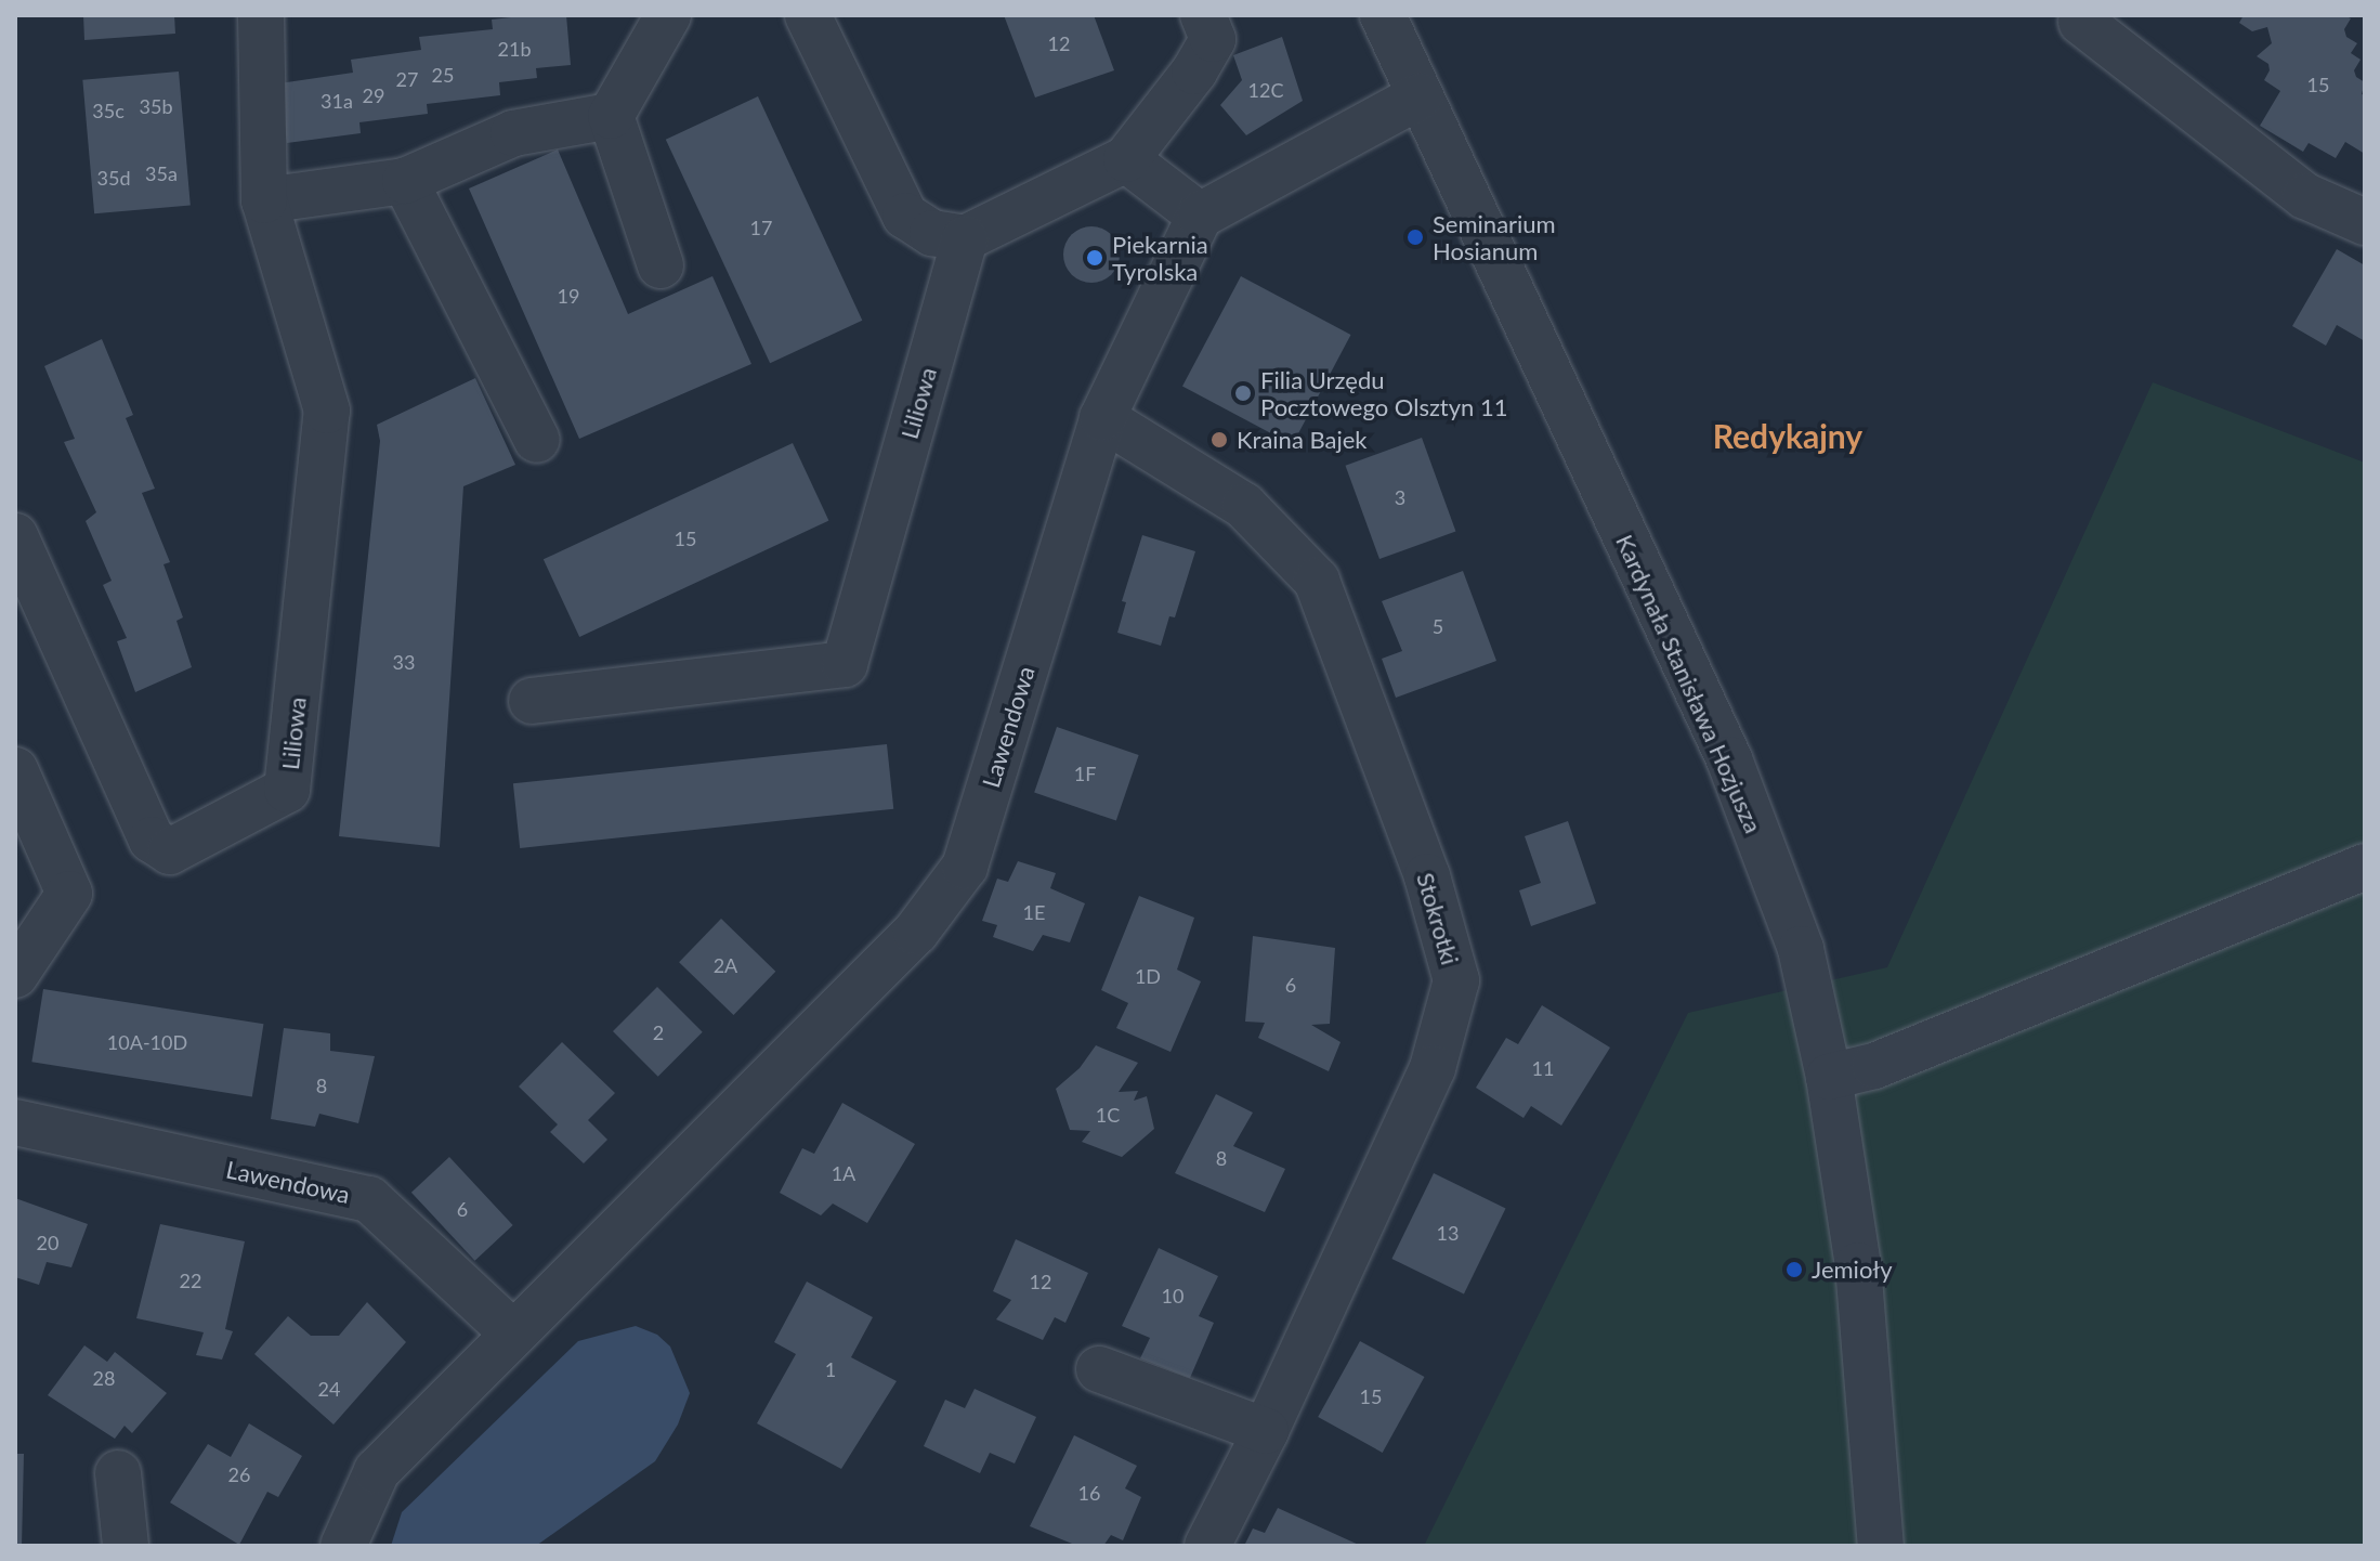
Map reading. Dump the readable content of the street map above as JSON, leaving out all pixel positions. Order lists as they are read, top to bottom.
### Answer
{
  "streets": {
    "street": [
      "Liliowa",
      "Kardynała Stanisława Hozjusza",
      "Lawendowa",
      "Stokrotki"
    ]
  },
  "crossings": [
    ["Lawendowa", "Stokrotki"]
  ],
  "districts": ["Redykajny"],
  "places": [
    "Seminarium Hosianum",
    "Piekarnia Tyrolska",
    "Filia Urzędu Pocztowego Olsztyn 11",
    "Kraina Bajek",
    "Jemioły"
  ],
  "house_numbers": [
    "12",
    "21b",
    "25",
    "27",
    "15",
    "12C",
    "29",
    "31a",
    "35b",
    "35c",
    "35a",
    "35d",
    "17",
    "19",
    "3",
    "15",
    "5",
    "33",
    "1F",
    "1E",
    "2A",
    "1D",
    "6",
    "2",
    "10A-10D",
    "11",
    "8",
    "1C",
    "8",
    "1A",
    "6",
    "13",
    "20",
    "22",
    "12",
    "10",
    "1",
    "28",
    "24",
    "15",
    "26",
    "16"
  ]
}
